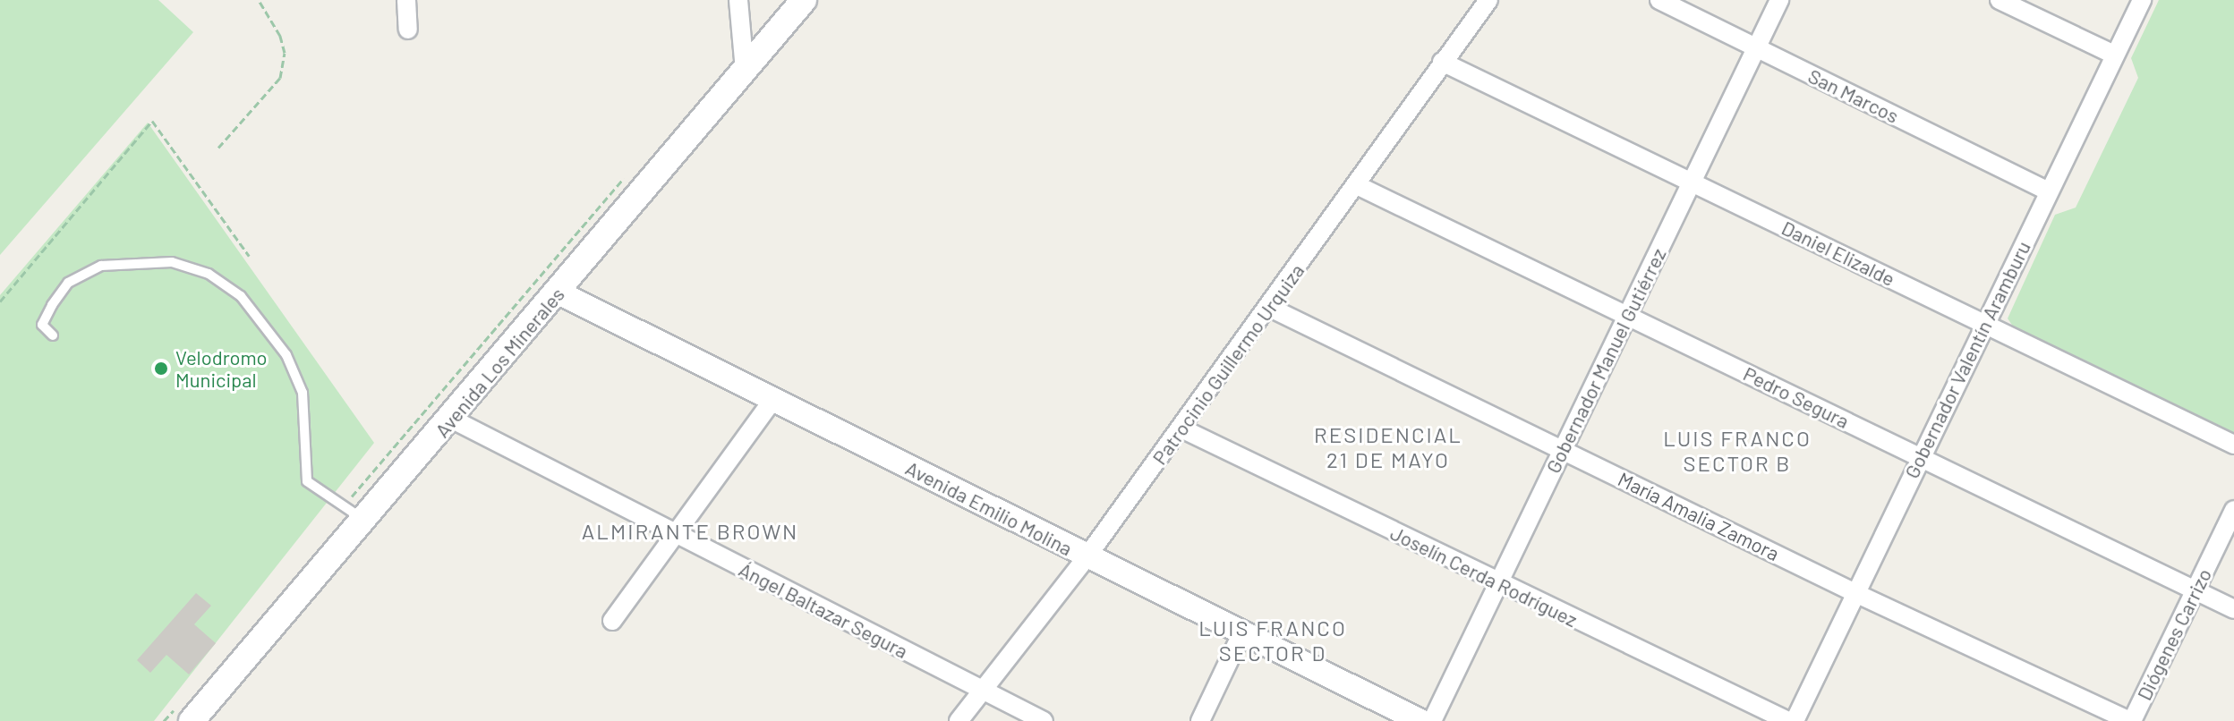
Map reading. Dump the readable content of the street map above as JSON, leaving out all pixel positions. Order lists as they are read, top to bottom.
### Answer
{
  "streets": {
    "main road": ["Avenida Los Minerales"],
    "street": [
      "San Marcos",
      "Daniel Elizalde",
      "Gobernador Valentín Aramburu",
      "Gobernador Manuel Gutiérrez",
      "Patrocinio Guillermo Urquiza",
      "Pedro Segura",
      "Avenida Emilio Molina",
      "María Amalia Zamora",
      "Joselín Cerda Rodríguez",
      "Ángel Baltazar Segura",
      "Diógenes Carrizo"
    ]
  },
  "crossings": [
    ["San Marcos", "Gobernador Valentín Aramburu"],
    ["San Marcos", "Gobernador Manuel Gutiérrez"],
    ["Daniel Elizalde", "Gobernador Valentín Aramburu"],
    ["Daniel Elizalde", "Gobernador Manuel Gutiérrez"],
    ["Daniel Elizalde", "Patrocinio Guillermo Urquiza"],
    ["Gobernador Valentín Aramburu", "Pedro Segura"],
    ["Gobernador Valentín Aramburu", "María Amalia Zamora"],
    ["Gobernador Manuel Gutiérrez", "Pedro Segura"],
    ["Gobernador Manuel Gutiérrez", "María Amalia Zamora"],
    ["Gobernador Manuel Gutiérrez", "Joselín Cerda Rodríguez"],
    ["Avenida Los Minerales", "Avenida Emilio Molina"],
    ["Avenida Los Minerales", "Ángel Baltazar Segura"],
    ["Patrocinio Guillermo Urquiza", "Pedro Segura"],
    ["Patrocinio Guillermo Urquiza", "Avenida Emilio Molina"],
    ["Patrocinio Guillermo Urquiza", "María Amalia Zamora"],
    ["Patrocinio Guillermo Urquiza", "Joselín Cerda Rodríguez"],
    ["Patrocinio Guillermo Urquiza", "Ángel Baltazar Segura"],
    ["Pedro Segura", "Diógenes Carrizo"],
    ["María Amalia Zamora", "Diógenes Carrizo"]
  ],
  "districts": [
    "RESIDENCIAL 21 DE MAYO",
    "LUIS FRANCO SECTOR B",
    "ALMIRANTE BROWN",
    "LUIS FRANCO SECTOR D"
  ],
  "places": ["Velodromo Municipal"]
}
